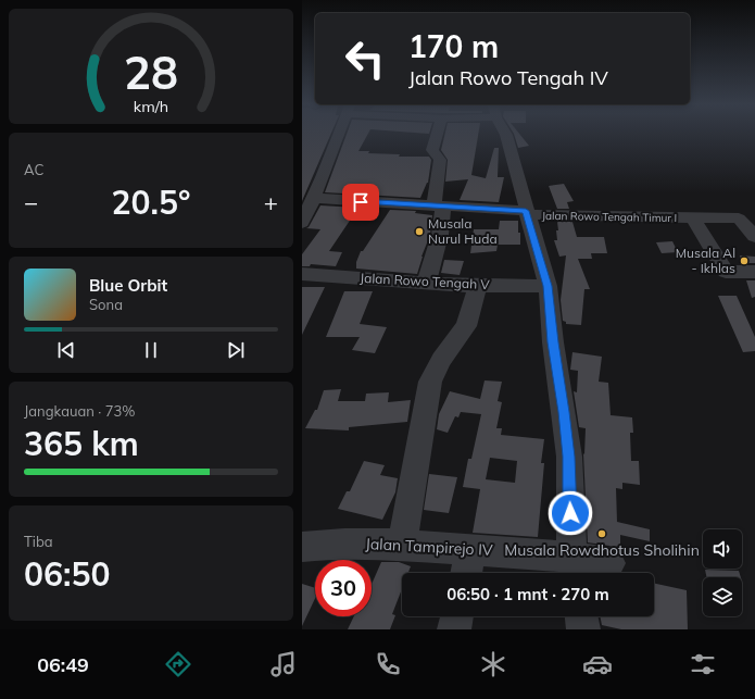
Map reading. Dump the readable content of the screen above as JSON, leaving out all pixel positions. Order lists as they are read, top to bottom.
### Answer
{
  "streets": {
    "street": ["Jalan Rowo Tengah Timur I", "Jalan Rowo Tengah V", "Jalan Tampirejo IV"]
  },
  "places": ["Musala Nurul Huda", "Musala Al - Ikhlas", "Musala Rowdhotus Sholihin"],
  "page": {
    "turn": ["170 m", "Jalan Rowo Tengah IV"],
    "tile": [
      "AC",
      ["Jangkauan · 73%", "365 km"],
      ["Tiba", "06:50"]
    ],
    "heat": ["−", "20.5°", "+"],
    "song": ["Blue Orbit", "Sona"],
    "limit": "30",
    "trip": "06:50 · 1 mnt · 270 m",
    "tabs": "06:49",
    "gauge": ["28", "km/h"]
  }
}
